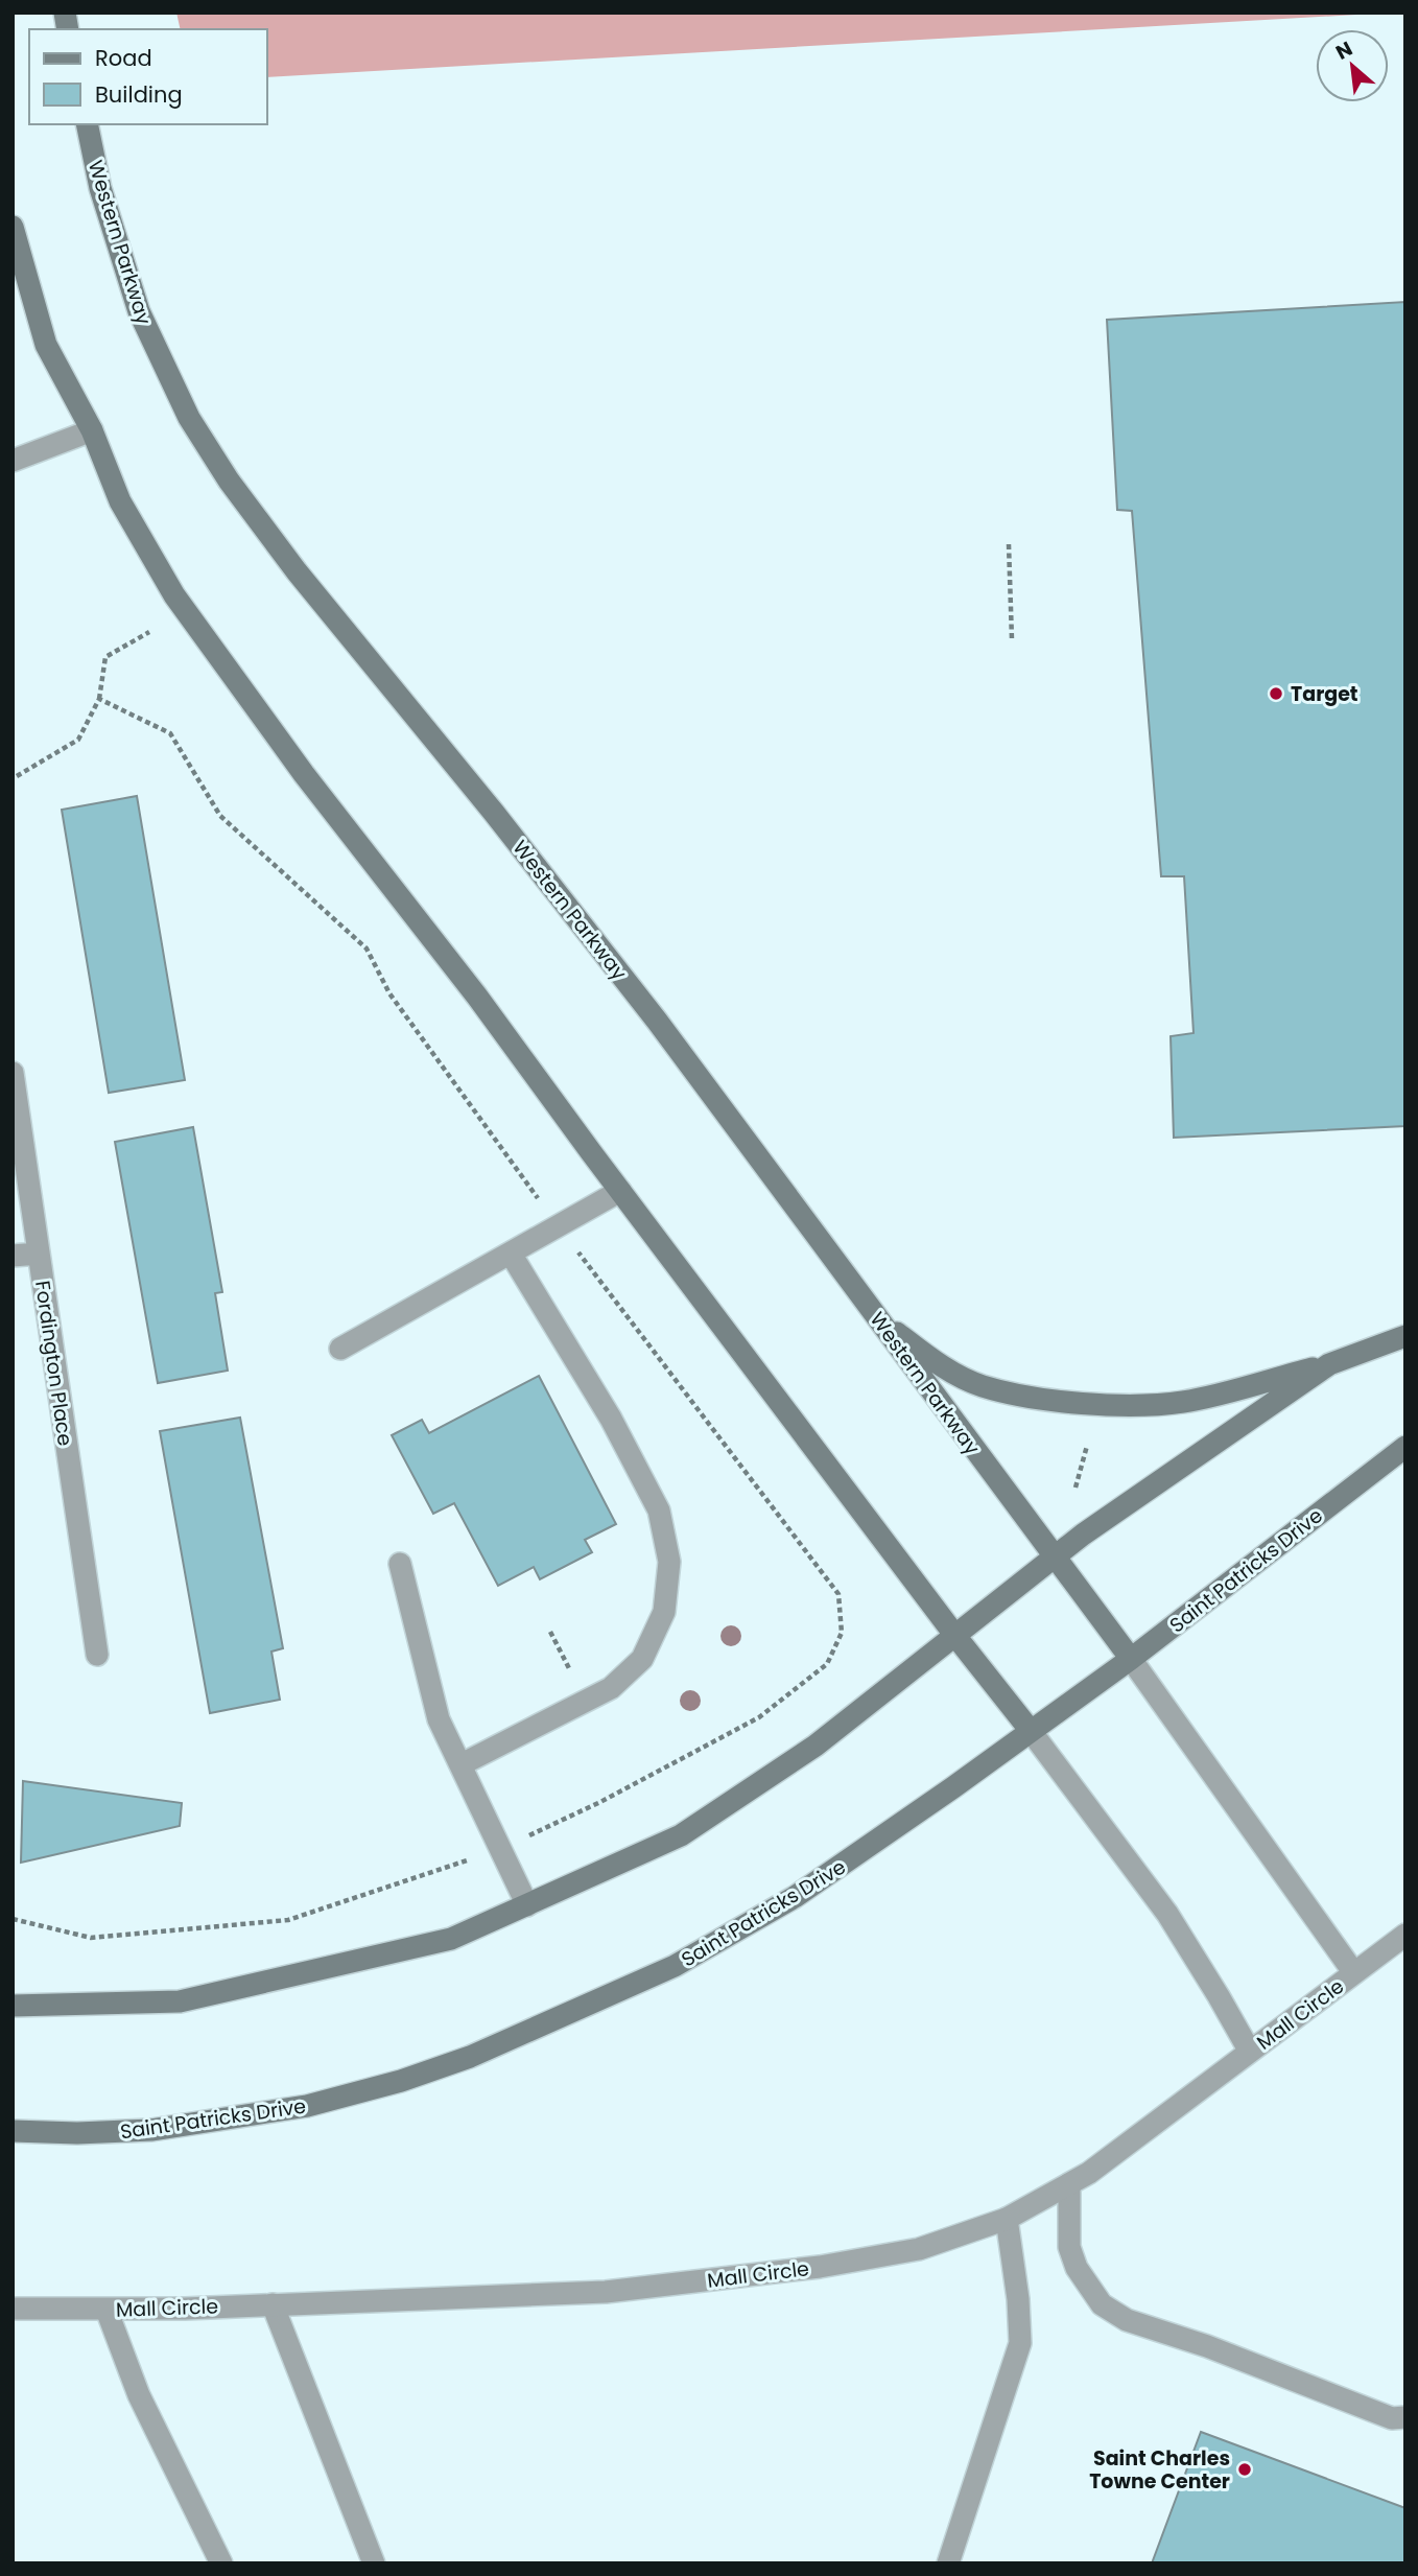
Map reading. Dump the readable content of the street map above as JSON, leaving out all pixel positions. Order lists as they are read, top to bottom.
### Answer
{
  "streets": {
    "main road": ["Western Parkway", "Saint Patricks Drive"],
    "street": ["Fordington Place", "Mall Circle"]
  },
  "crossings": [
    ["Western Parkway", "Saint Patricks Drive"]
  ],
  "places": ["Target", "Saint Charles Towne Center"],
  "legend": ["Road", "Building"],
  "north": "top left"
}
